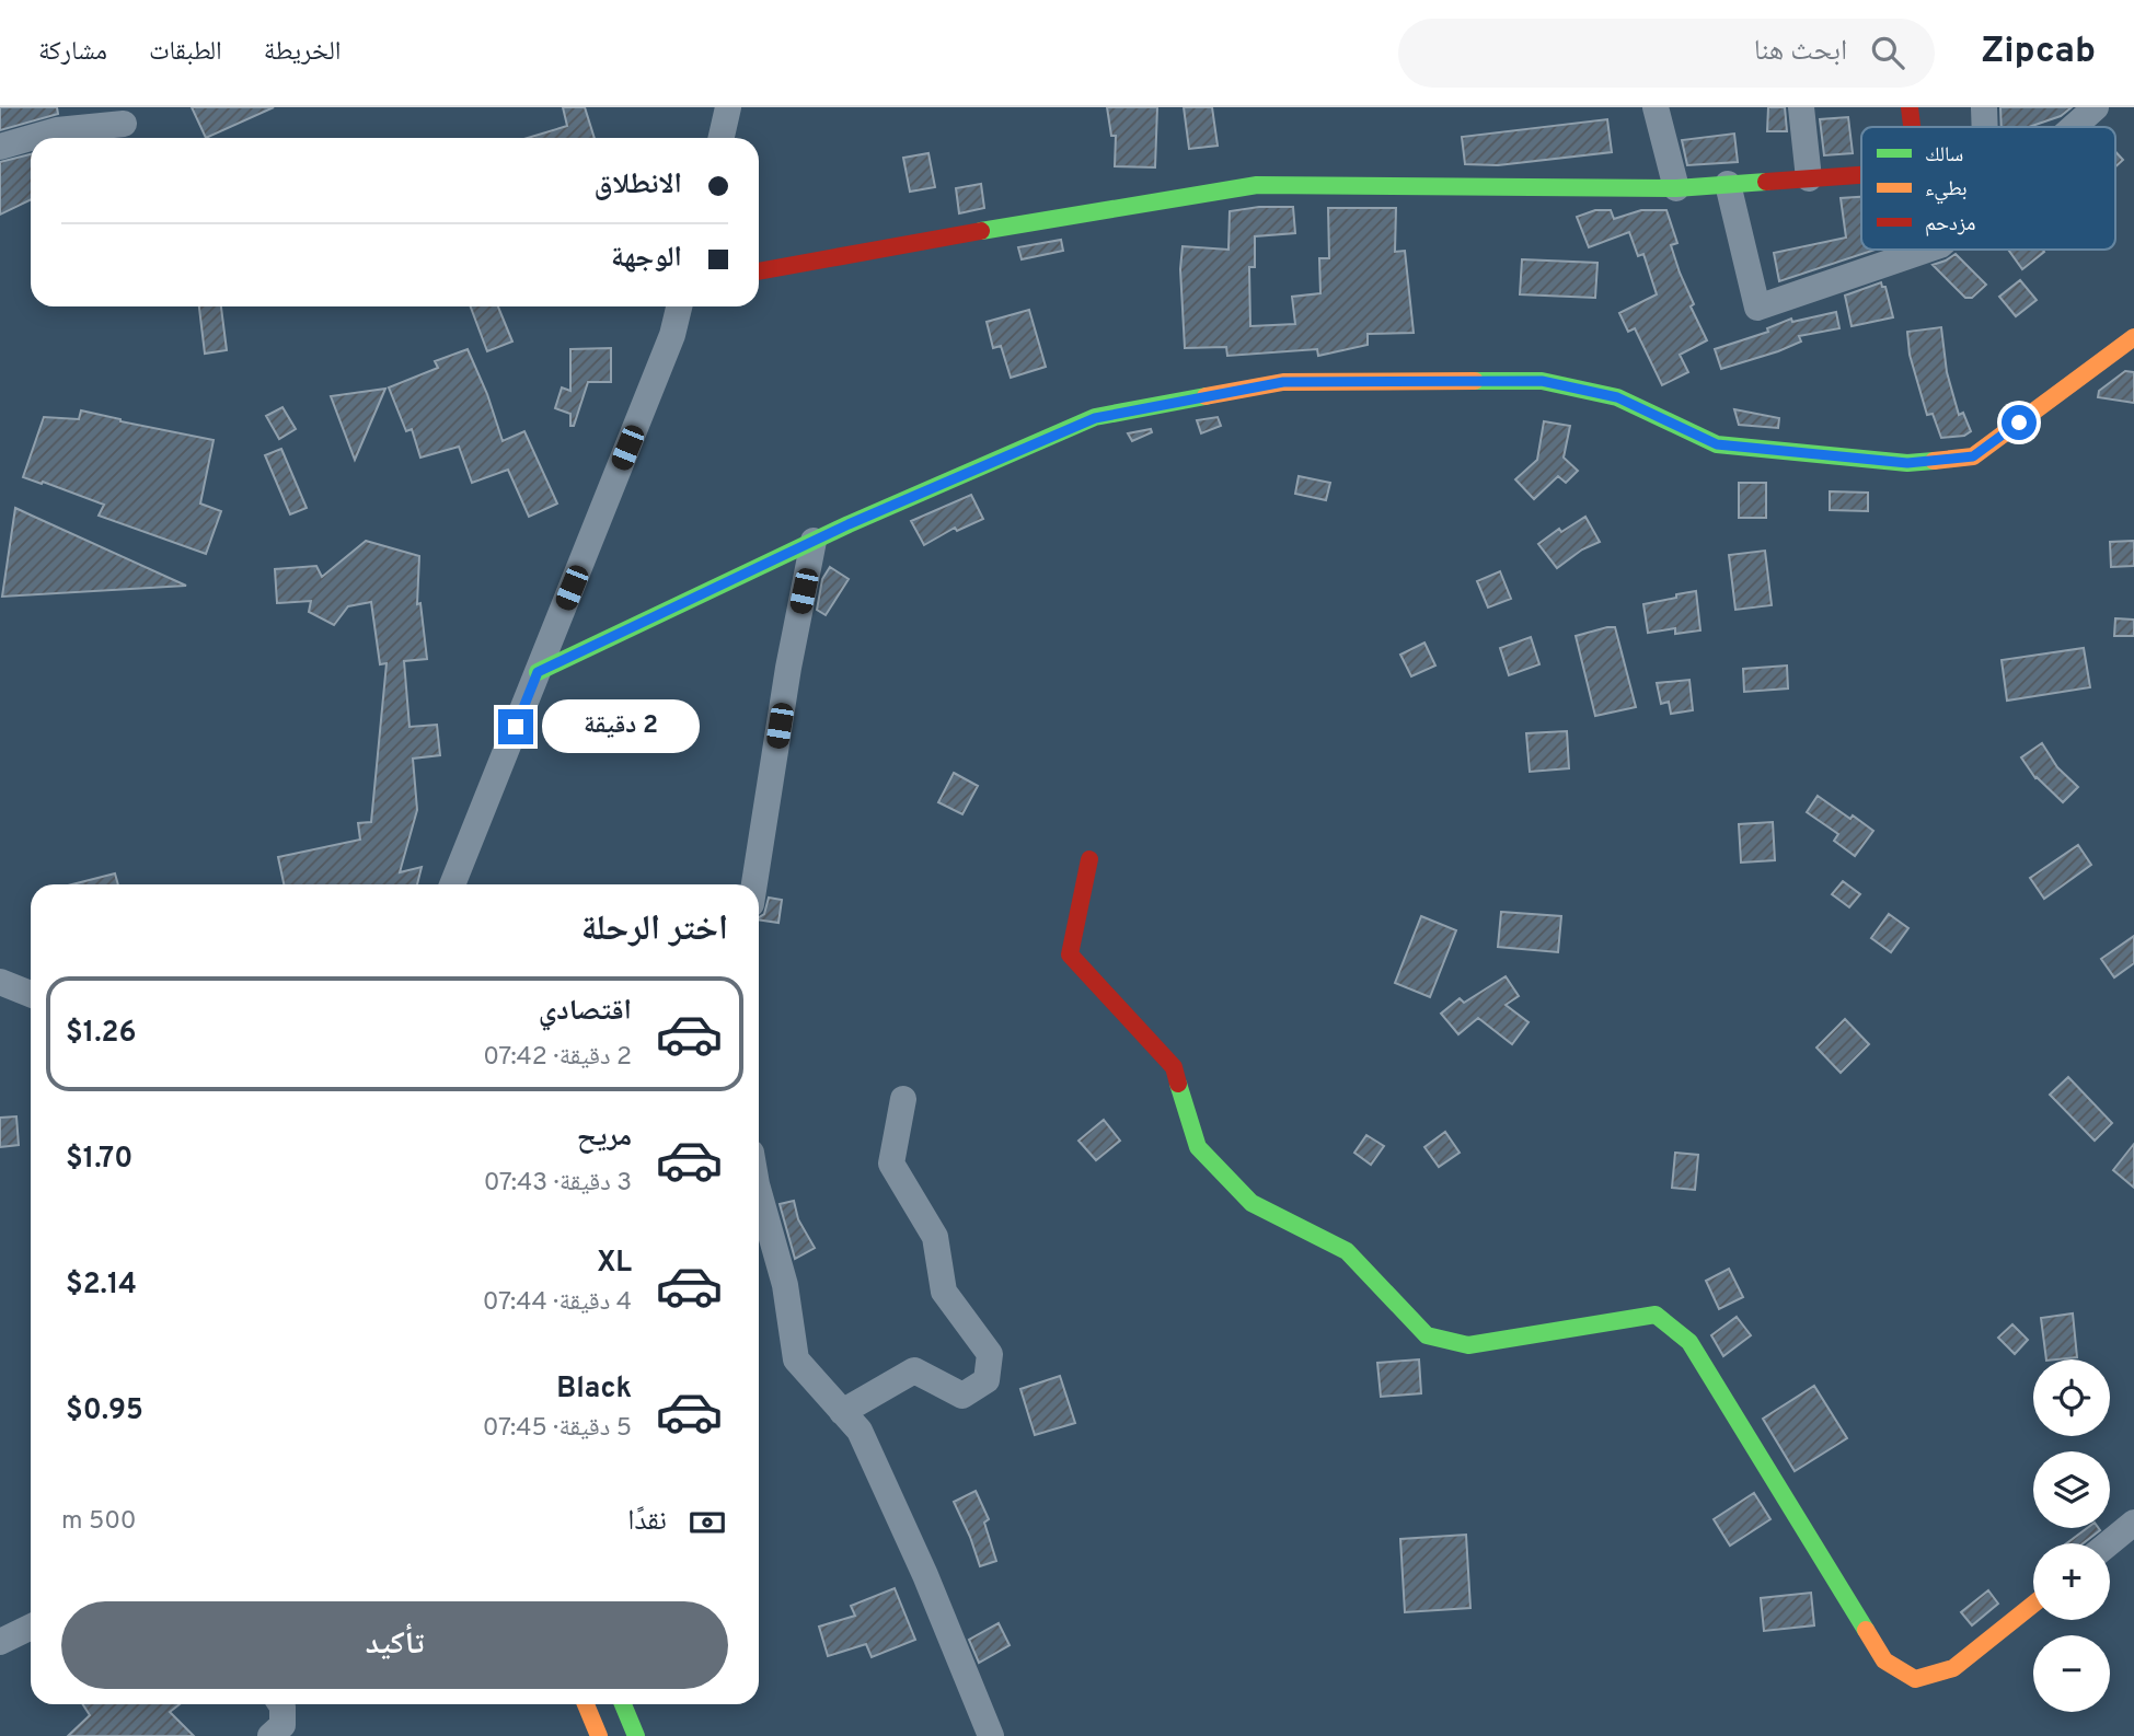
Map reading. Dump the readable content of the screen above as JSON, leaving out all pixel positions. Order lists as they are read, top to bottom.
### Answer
{
  "legend": ["سالك", "بطيء", "مزدحم"],
  "page": {
    "header": "Zipcab",
    "search": "ابحث هنا",
    "nav": ["الخريطة", "الطبقات", "مشاركة"],
    "banner": ["الانطلاق", "الوجهة"],
    "bubble": "2 دقيقة",
    "heading": "اختر الرحلة",
    "list": [
      {
        "name": "اقتصادي",
        "note": "2 دقيقة · 07:42",
        "value": "$1.26"
      },
      {
        "name": "مريح",
        "note": "3 دقيقة · 07:43",
        "value": "$1.70"
      },
      {
        "name": "XL",
        "note": "4 دقيقة · 07:44",
        "value": "$2.14"
      },
      {
        "name": "Black",
        "note": "5 دقيقة · 07:45",
        "value": "$0.95"
      }
    ],
    "map_buttons": ["+", "−"],
    "pay": ["نقدًا", "500 m"],
    "buttons": "تأكيد"
  }
}
